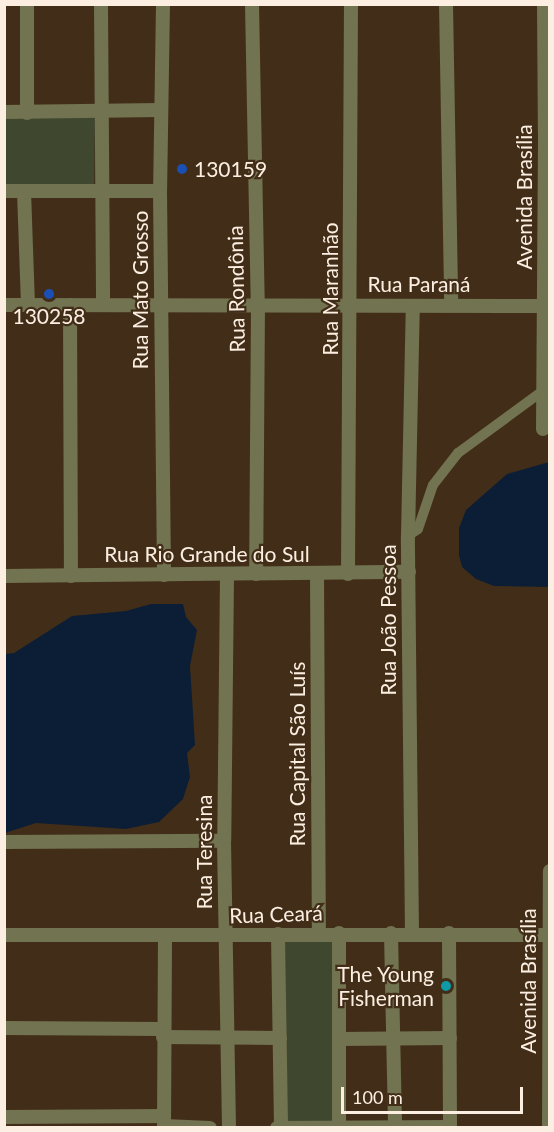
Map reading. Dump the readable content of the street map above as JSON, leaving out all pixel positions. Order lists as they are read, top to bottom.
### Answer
{
  "streets": {
    "street": [
      "Avenida Brasília",
      "Rua Paraná",
      "Rua Rondônia",
      "Rua Maranhão",
      "Rua Mato Grosso",
      "Rua Rio Grande do Sul",
      "Rua João Pessoa",
      "Rua Capital São Luís",
      "Rua Teresina",
      "Rua Ceará"
    ]
  },
  "crossings": [
    ["Avenida Brasília", "Rua Paraná"],
    ["Avenida Brasília", "Rua Ceará"],
    ["Rua Paraná", "Rua Rondônia"],
    ["Rua Paraná", "Rua Maranhão"],
    ["Rua Paraná", "Rua Mato Grosso"],
    ["Rua Paraná", "Rua João Pessoa"],
    ["Rua Rondônia", "Rua Rio Grande do Sul"],
    ["Rua Maranhão", "Rua Rio Grande do Sul"],
    ["Rua Mato Grosso", "Rua Rio Grande do Sul"],
    ["Rua Rio Grande do Sul", "Rua João Pessoa"],
    ["Rua Rio Grande do Sul", "Rua Capital São Luís"],
    ["Rua Rio Grande do Sul", "Rua Teresina"],
    ["Rua João Pessoa", "Rua Ceará"],
    ["Rua Capital São Luís", "Rua Ceará"],
    ["Rua Teresina", "Rua Ceará"]
  ],
  "places": ["130159", "130258", "The Young Fisherman"],
  "scale_bar": "100 m"
}
